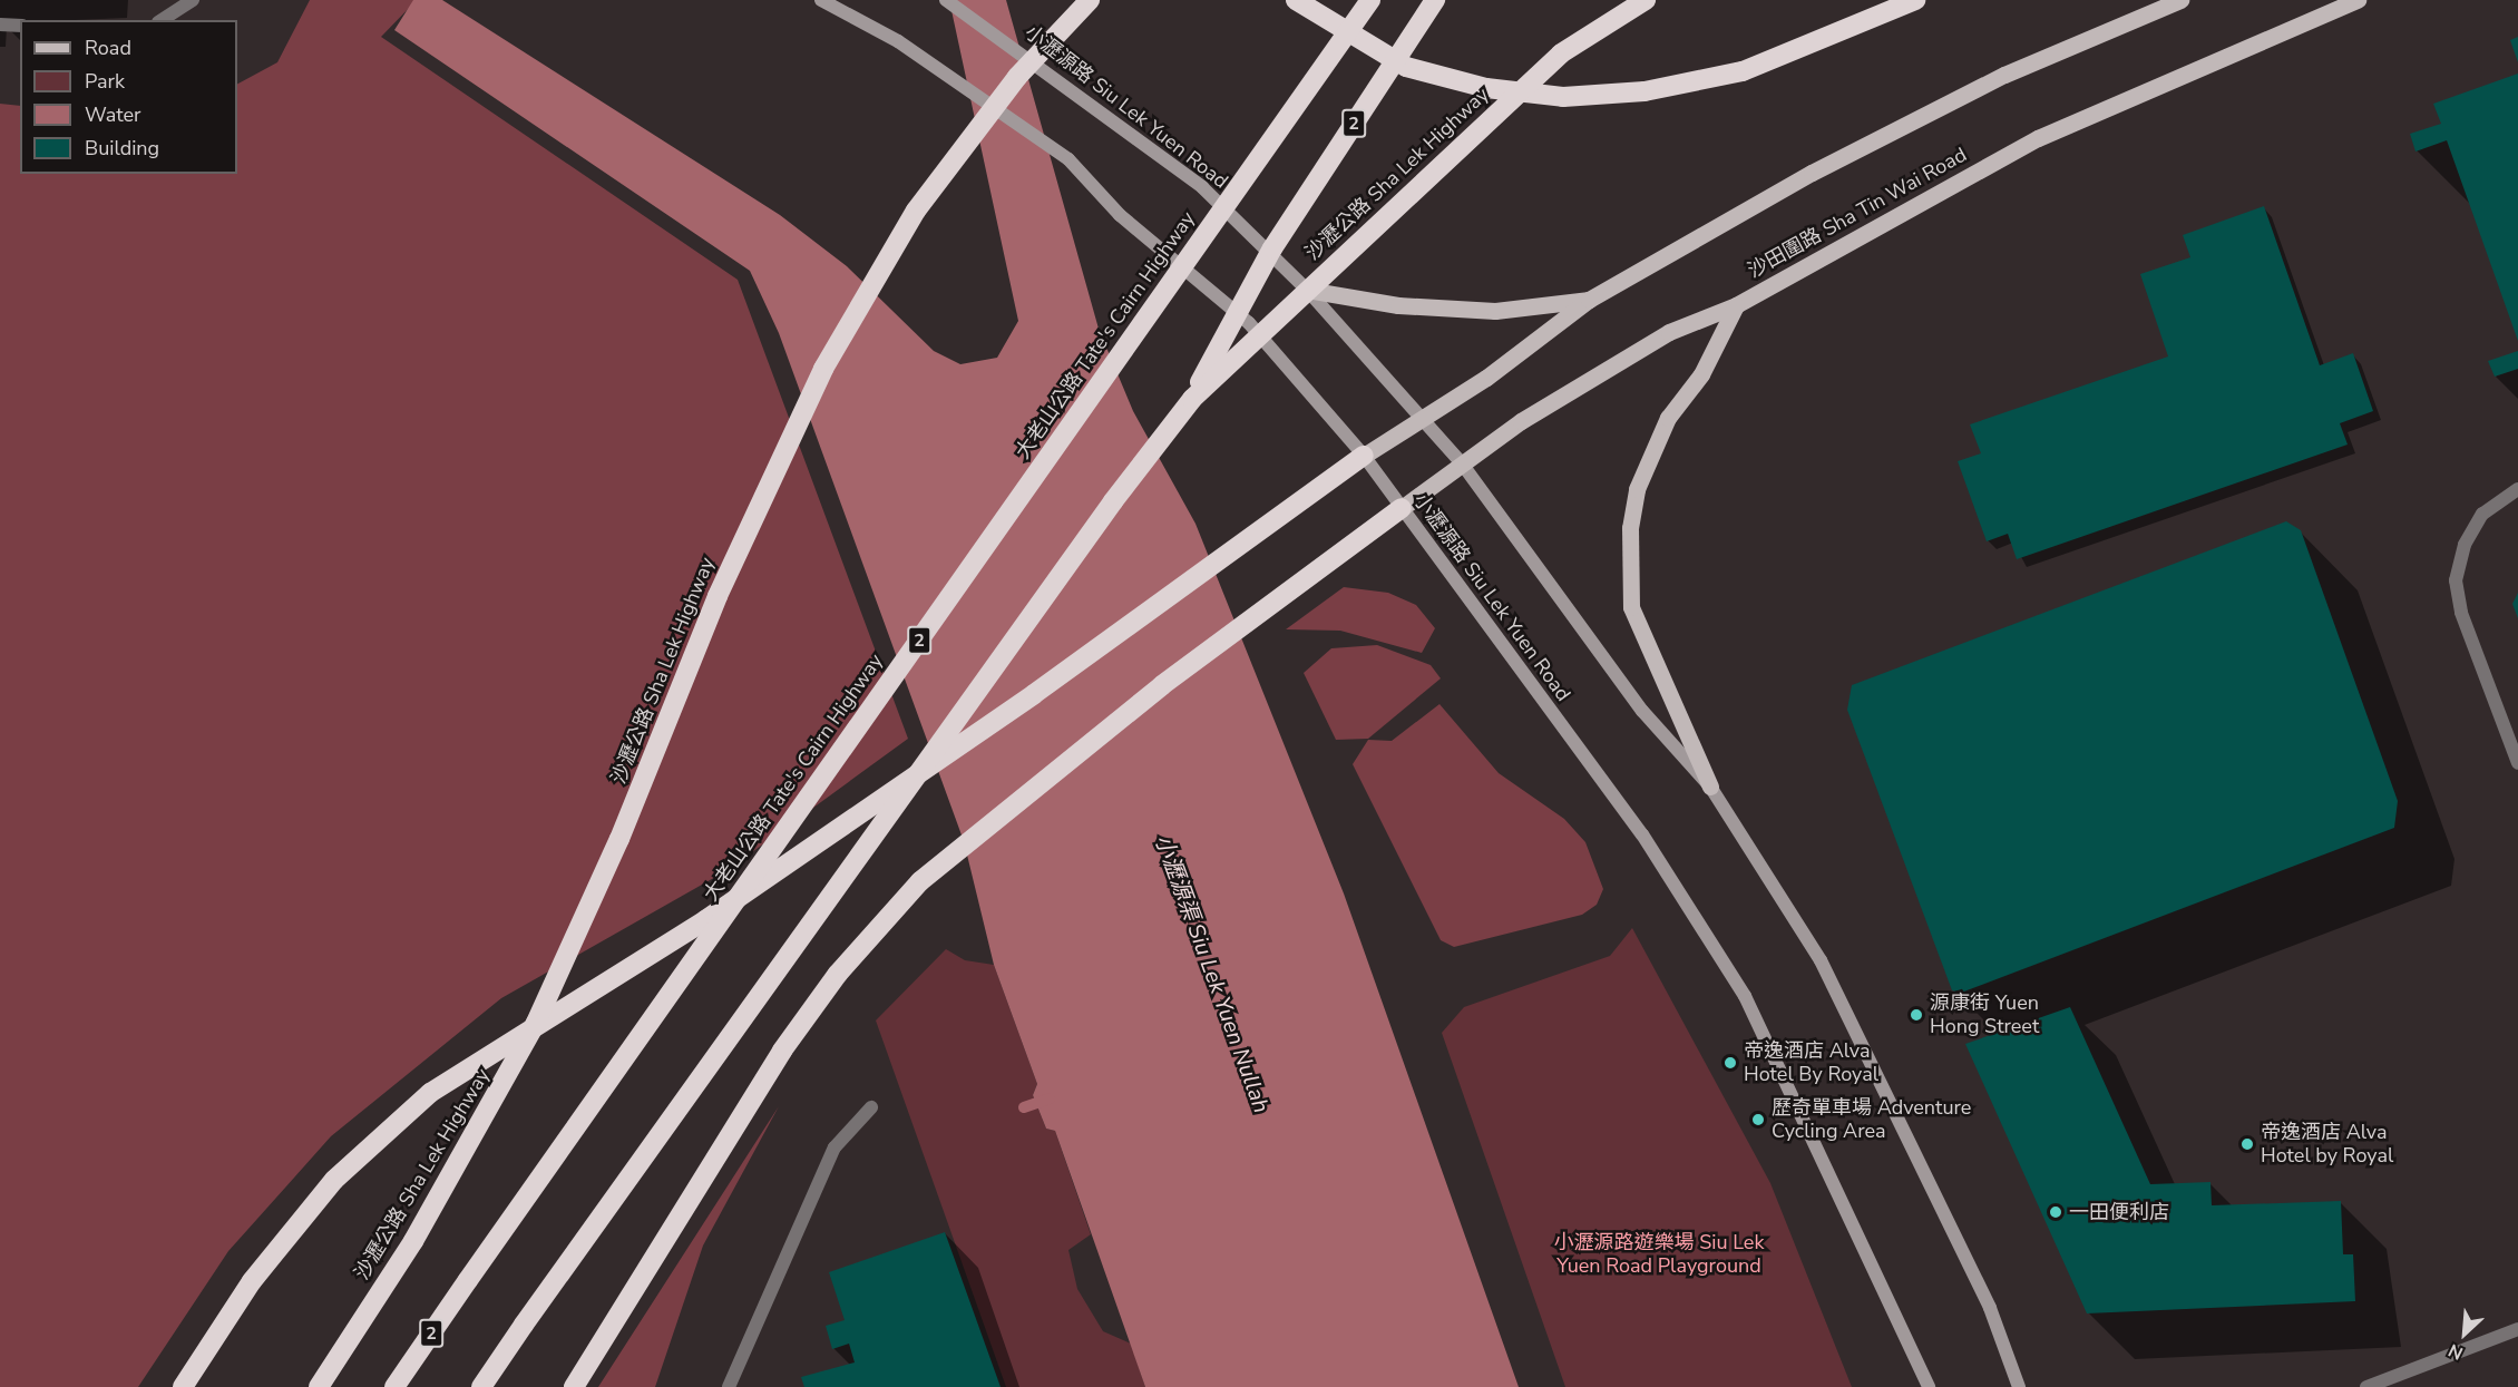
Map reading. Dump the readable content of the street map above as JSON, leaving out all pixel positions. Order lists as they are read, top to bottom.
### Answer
{
  "streets": {
    "highway": ["2", "沙瀝公路 Sha Lek Highway", "大老山公路 Tate's Cairn Highway"],
    "main road": ["小瀝源路 Siu Lek Yuen Road", "沙田圍路 Sha Tin Wai Road"]
  },
  "crossings": [
    ["小瀝源路 Siu Lek Yuen Road", "沙田圍路 Sha Tin Wai Road"],
    ["2", "沙瀝公路 Sha Lek Highway"]
  ],
  "water": ["小瀝源渠 Siu Lek Yuen Nullah"],
  "parks": ["小瀝源路遊樂場 Siu Lek Yuen Road Playground"],
  "places": [
    "源康街 Yuen Hong Street",
    "帝逸酒店 Alva Hotel By Royal",
    "歷奇單車場 Adventure Cycling Area",
    "帝逸酒店 Alva Hotel by Royal",
    "一田便利店"
  ],
  "legend": [
    "Road",
    "Park",
    "Water",
    "Building"
  ],
  "north": "bottom left"
}
